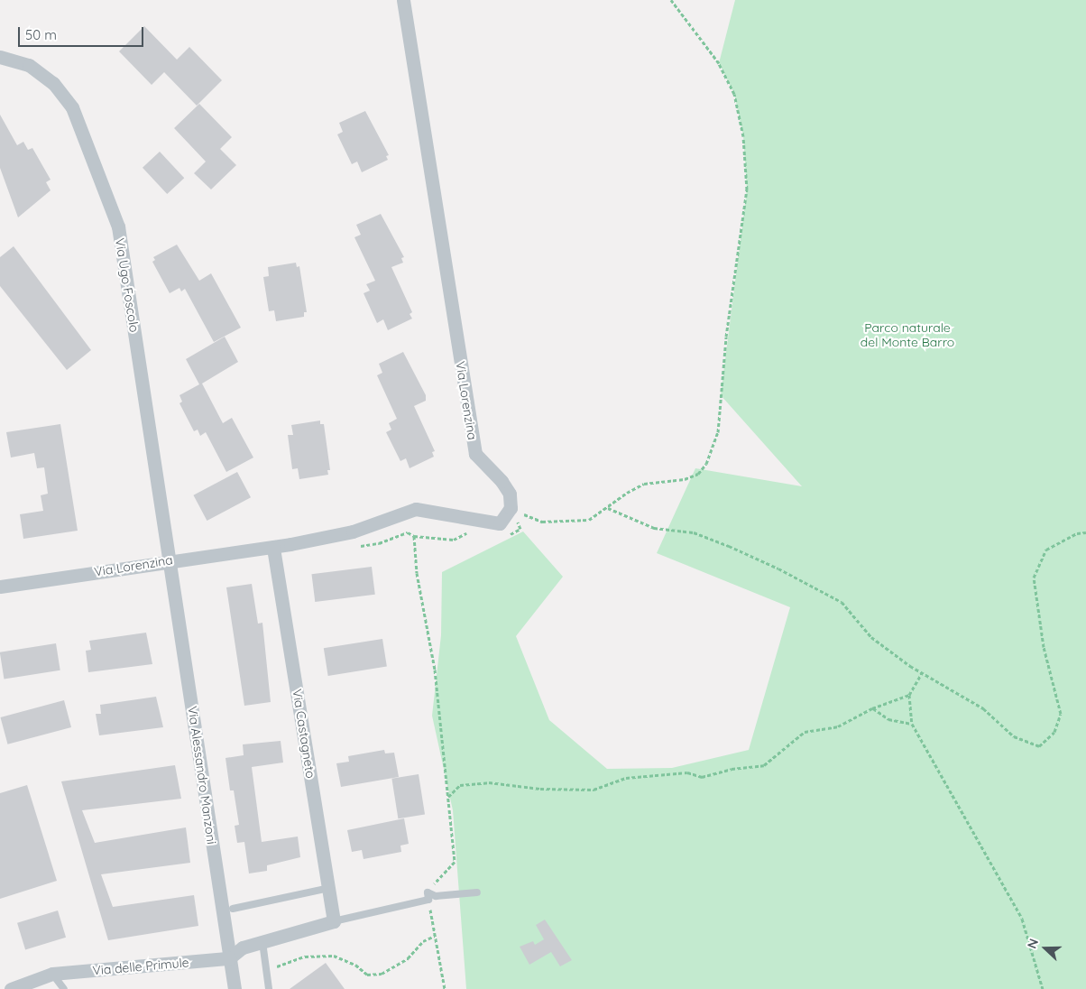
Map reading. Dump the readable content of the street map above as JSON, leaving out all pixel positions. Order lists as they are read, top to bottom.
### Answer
{
  "streets": {
    "street": [
      "Via Ugo Foscolo",
      "Via Lorenzina",
      "Via Castagneto",
      "Via Alessandro Manzoni",
      "Via delle Primule"
    ]
  },
  "crossings": [
    ["Via Ugo Foscolo", "Via Lorenzina"],
    ["Via Ugo Foscolo", "Via Alessandro Manzoni"],
    ["Via Lorenzina", "Via Castagneto"],
    ["Via Lorenzina", "Via Alessandro Manzoni"],
    ["Via Alessandro Manzoni", "Via delle Primule"]
  ],
  "parks": ["Parco naturale del Monte Barro"],
  "scale_bar": "50 m",
  "north": "left"
}
